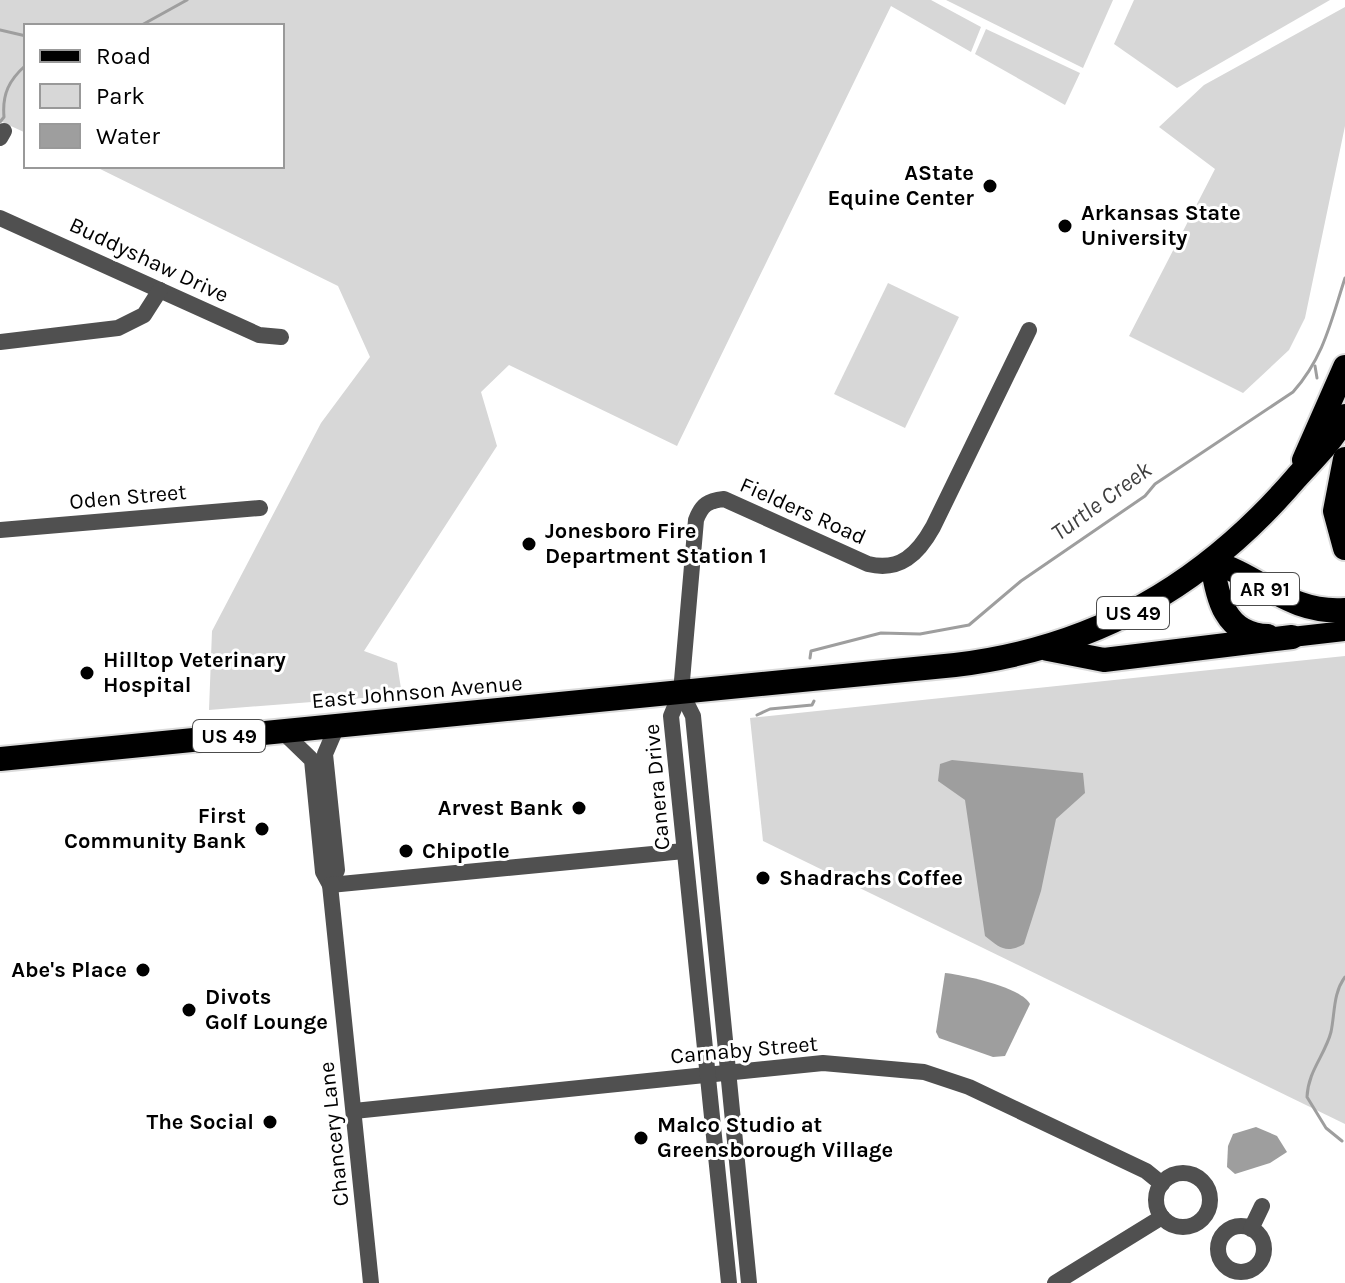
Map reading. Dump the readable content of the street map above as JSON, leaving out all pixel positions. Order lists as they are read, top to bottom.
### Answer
{
  "streets": {
    "highway": ["AR 91", "US 49", "East Johnson Avenue"],
    "street": [
      "Buddyshaw Drive",
      "Oden Street",
      "Fielders Road",
      "Canera Drive",
      "Carnaby Street",
      "Chancery Lane"
    ]
  },
  "crossings": [
    ["Fielders Road", "East Johnson Avenue"],
    ["Fielders Road", "Canera Drive"],
    ["AR 91", "US 49"],
    ["AR 91", "East Johnson Avenue"],
    ["US 49", "East Johnson Avenue"],
    ["East Johnson Avenue", "Canera Drive"],
    ["East Johnson Avenue", "Chancery Lane"],
    ["Canera Drive", "Carnaby Street"],
    ["Carnaby Street", "Chancery Lane"]
  ],
  "water": ["Turtle Creek"],
  "places": [
    "AState Equine Center",
    "Arkansas State University",
    "Jonesboro Fire Department Station 1",
    "Hilltop Veterinary Hospital",
    "Arvest Bank",
    "First Community Bank",
    "Chipotle",
    "Shadrachs Coffee",
    "Abe's Place",
    "Divots Golf Lounge",
    "The Social",
    "Malco Studio at Greensborough Village"
  ],
  "legend": ["Road", "Park", "Water"]
}
